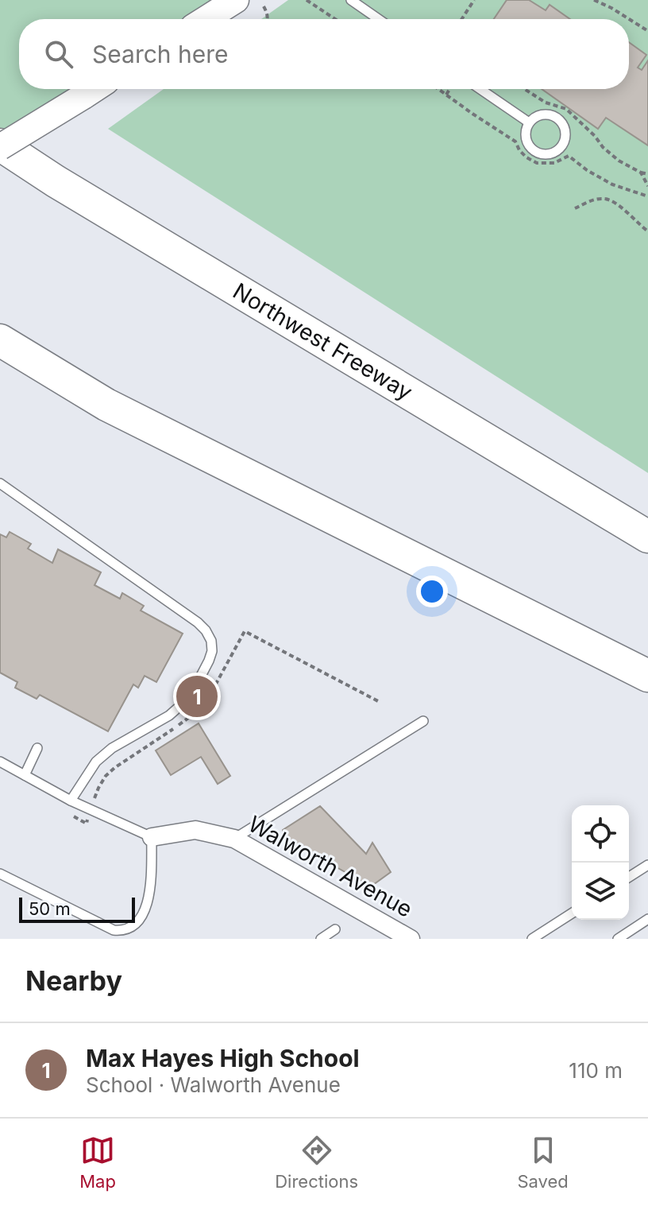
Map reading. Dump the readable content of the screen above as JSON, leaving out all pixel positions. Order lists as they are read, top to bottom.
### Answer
{
  "streets": {
    "highway": ["Northwest Freeway"],
    "street": ["Walworth Avenue"]
  },
  "scale_bar": "50 m",
  "page": {
    "search": "Search here",
    "pins": "1",
    "scale": "50 m",
    "heading": "Nearby",
    "list": [
      {
        "mark": "1",
        "name": "Max Hayes High School",
        "note": "School · Walworth Avenue",
        "value": "110 m"
      }
    ],
    "nav": ["Map", "Directions", "Saved"]
  }
}
